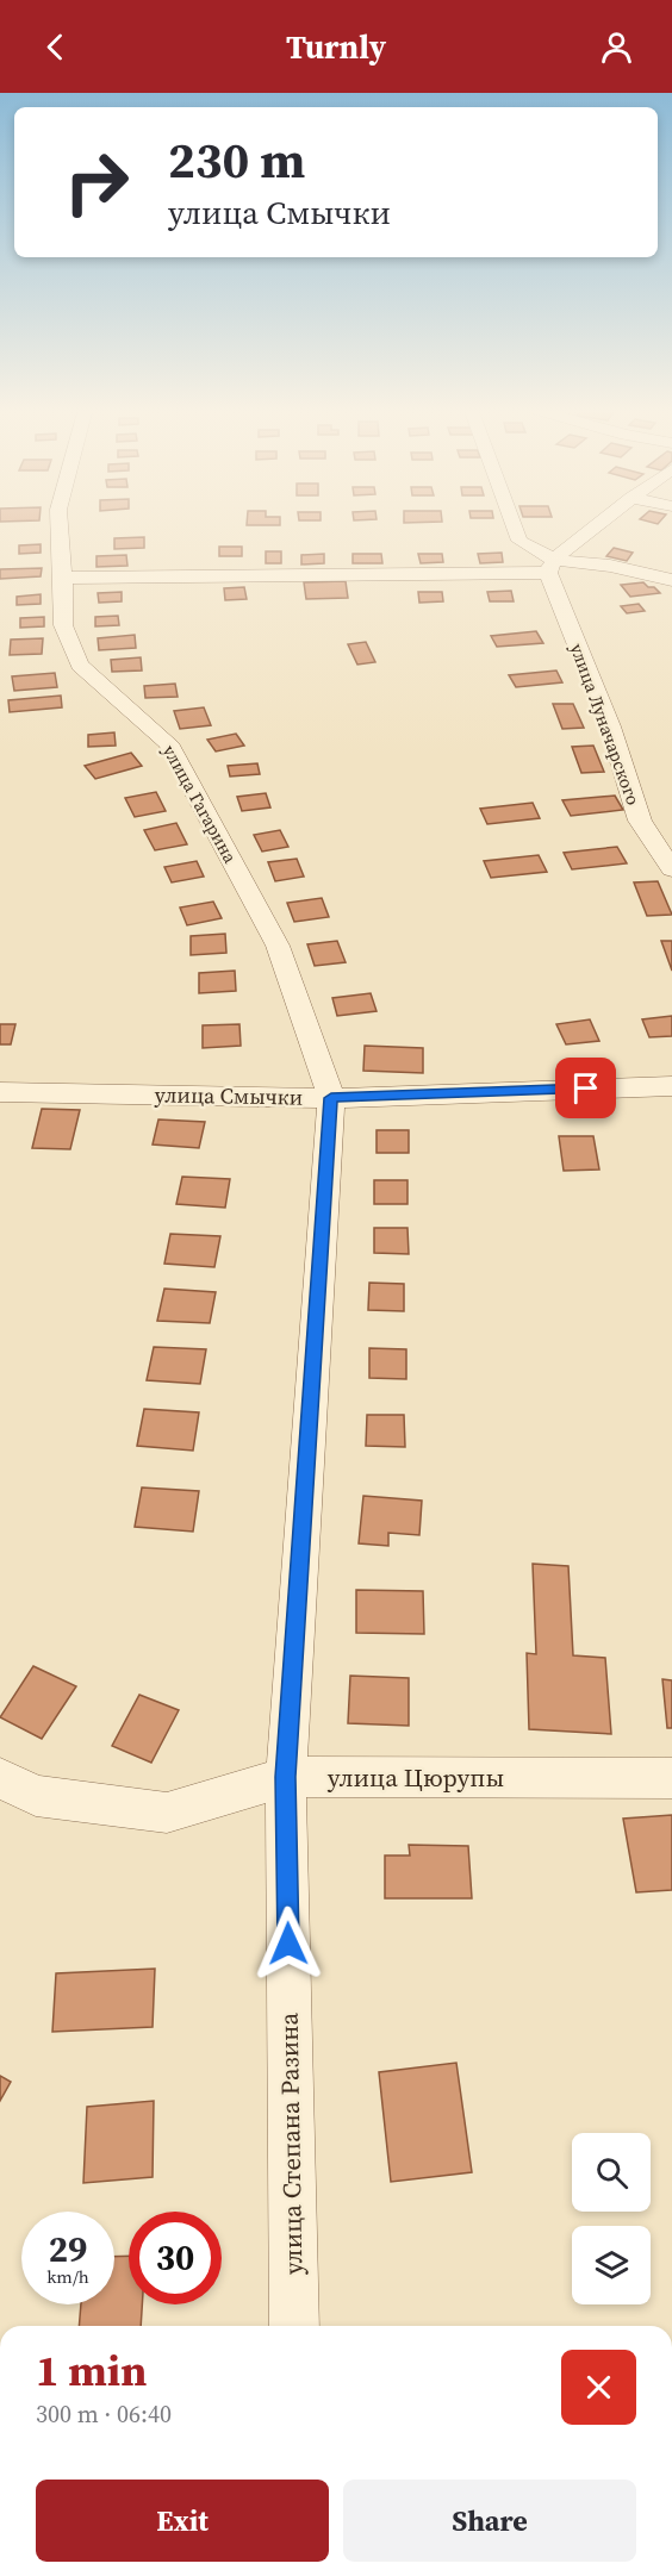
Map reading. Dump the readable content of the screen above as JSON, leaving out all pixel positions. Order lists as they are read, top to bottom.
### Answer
{
  "streets": {
    "street": [
      "улица Луначарского",
      "улица Гагарина",
      "улица Смычки",
      "улица Цюрупы",
      "улица Степана Разина"
    ]
  },
  "crossings": [
    ["улица Гагарина", "улица Смычки"],
    ["улица Гагарина", "улица Степана Разина"],
    ["улица Смычки", "улица Степана Разина"],
    ["улица Цюрупы", "улица Степана Разина"]
  ],
  "page": {
    "header": "Turnly",
    "turn": ["230 m", "улица Смычки"],
    "speed": "29 km/h",
    "limit": "30",
    "heading": ["1 min", "300 m · 06:40"],
    "buttons": ["Exit", "Share"]
  }
}
